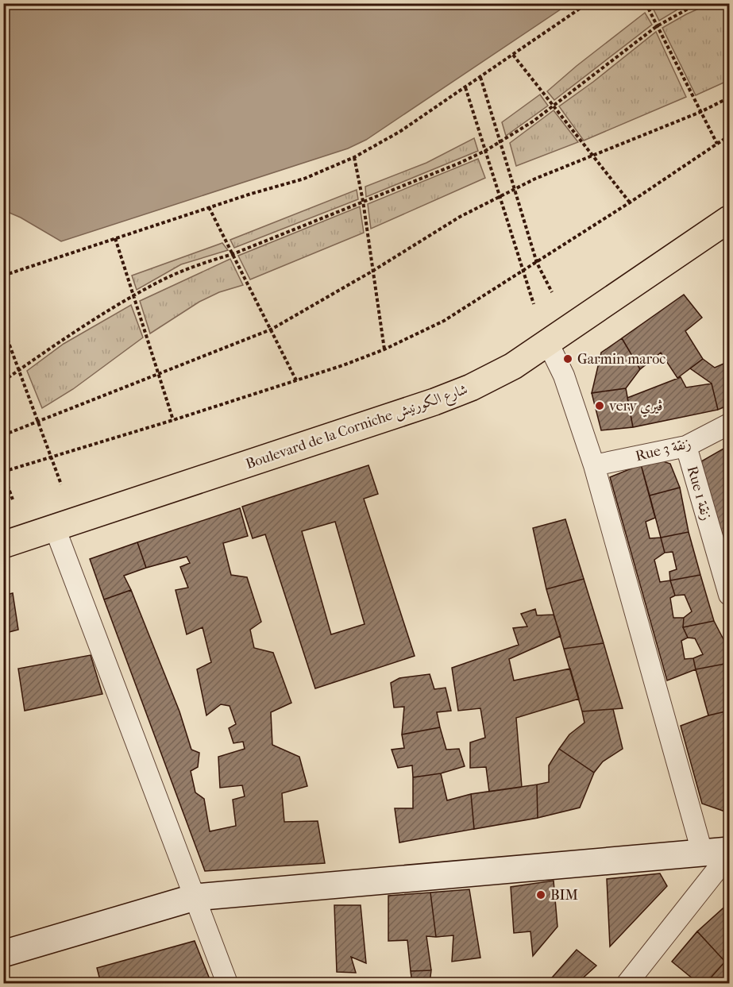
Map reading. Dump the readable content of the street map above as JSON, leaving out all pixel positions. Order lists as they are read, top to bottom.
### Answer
{
  "streets": {
    "main road": ["Boulevard de la Corniche شارع الكورنيش"],
    "street": ["Rue 3 زنقة", "Rue 1 زنقة"]
  },
  "crossings": [
    ["Rue 3 زنقة", "Rue 1 زنقة"]
  ],
  "places": ["Garmin maroc", "very ڤيري", "BIM"]
}
